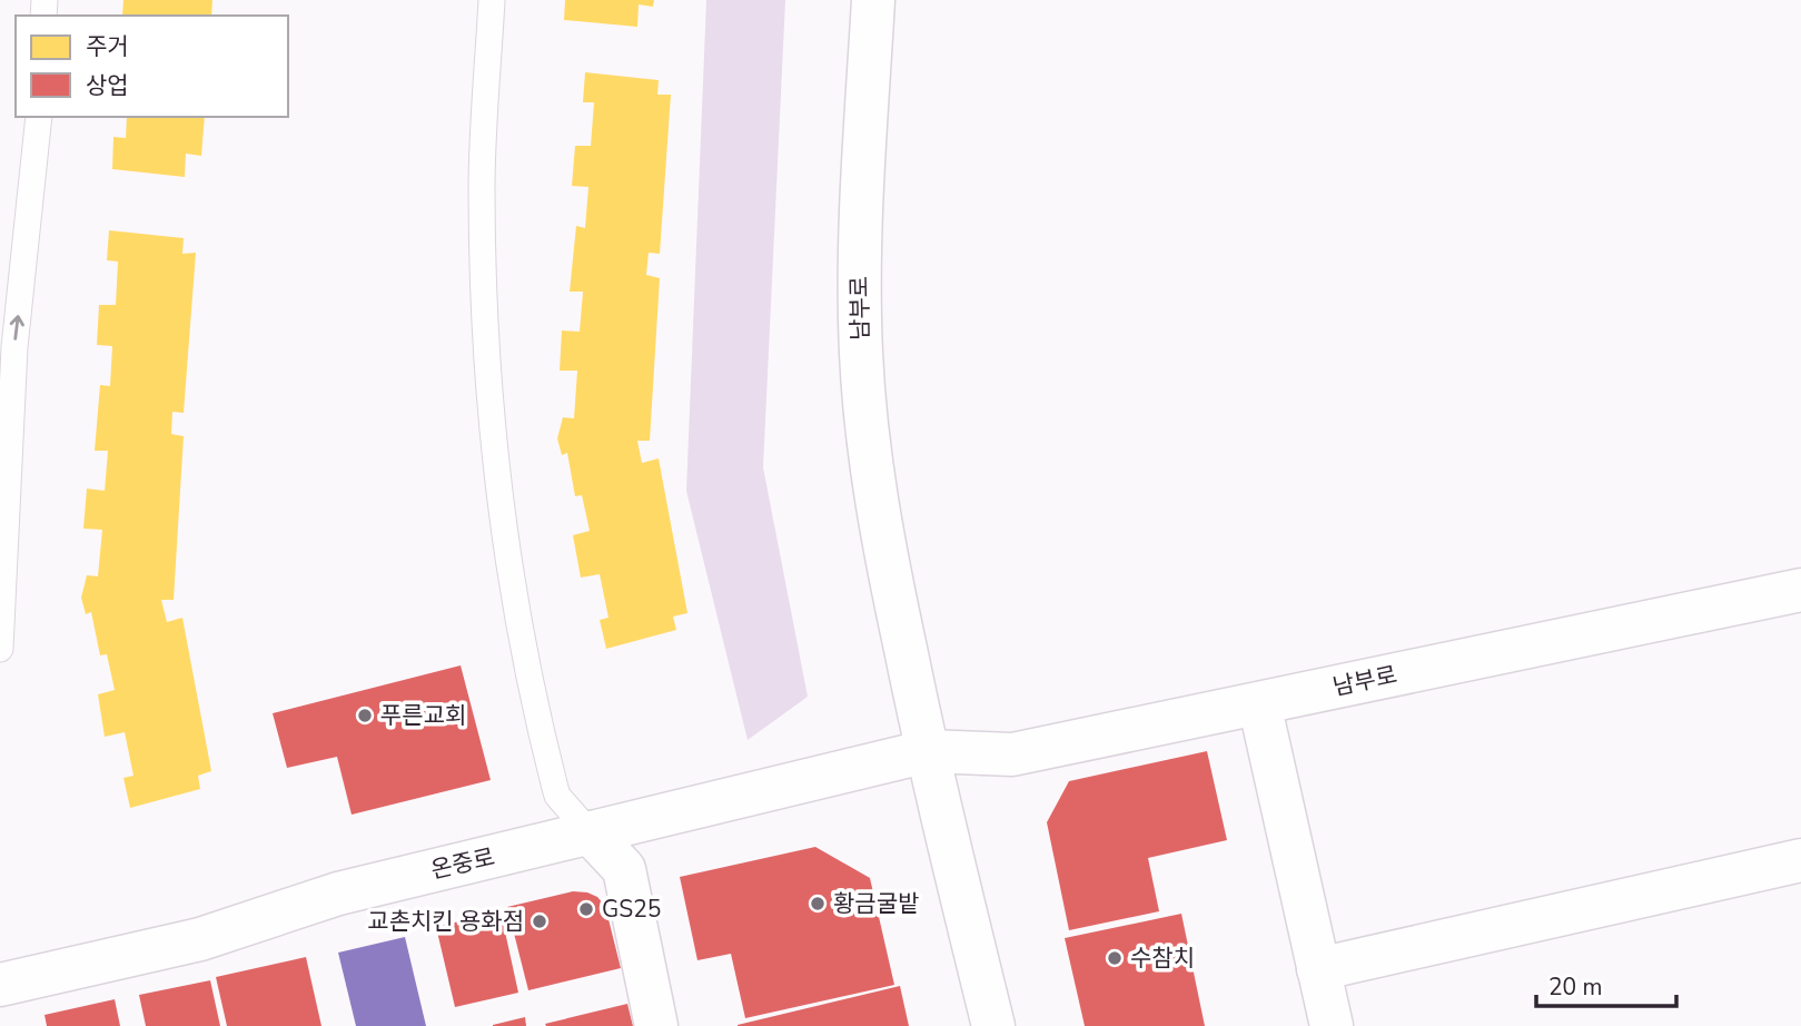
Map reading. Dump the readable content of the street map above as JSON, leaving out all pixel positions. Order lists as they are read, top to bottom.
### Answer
{
  "streets": {
    "street": ["남부로", "온중로"]
  },
  "crossings": [
    ["남부로", "온중로"]
  ],
  "places": [
    "푸른교회",
    "황금굴밭",
    "GS25",
    "교촌치킨 용화점",
    "수참치"
  ],
  "legend": ["주거", "상업"],
  "scale_bar": "20 m"
}
